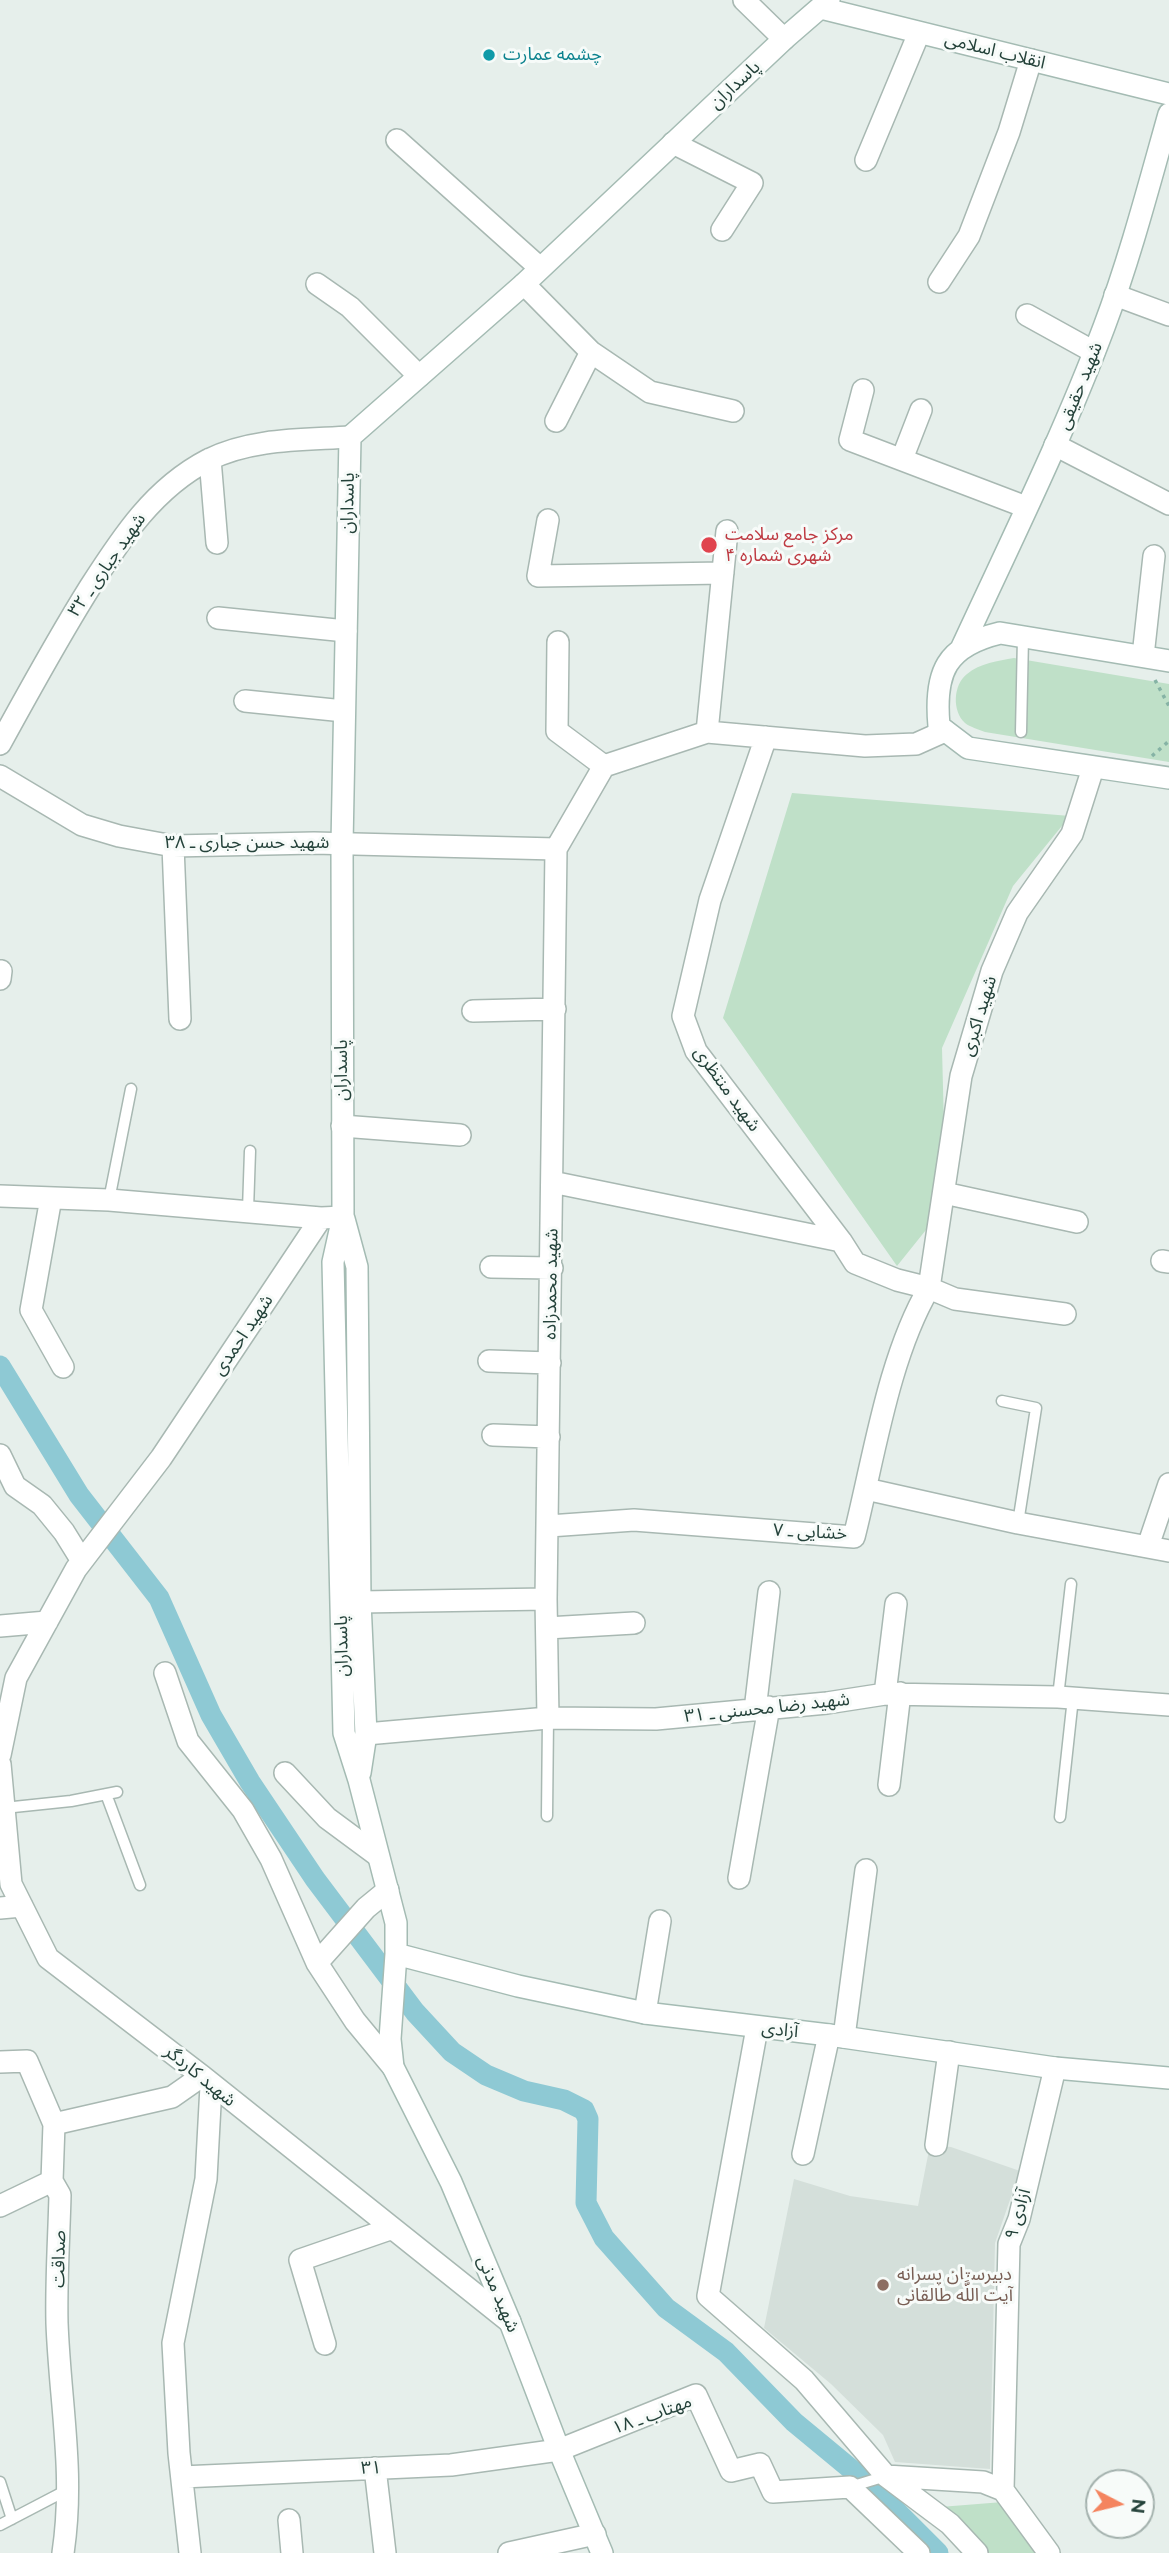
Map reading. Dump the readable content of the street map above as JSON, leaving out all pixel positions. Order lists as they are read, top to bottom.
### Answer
{
  "streets": {
    "street": [
      "انقلاب اسلامی",
      "پاسداران",
      "شهید حقیقی",
      "شهید جباری ـ ۳۲",
      "شهید حسن جباری ـ ۳۸",
      "شهید اکبری",
      "شهید منتظری",
      "شهید محمدزاده",
      "شهید احمدی",
      "خشایی ـ ۷",
      "شهید رضا محسنی ـ ۳۱",
      "آزادی",
      "شهید کاردگر",
      "آزادی ۹",
      "صداقت",
      "شهید مدنی",
      "مهتاب ـ ۱۸",
      "۳۱"
    ]
  },
  "crossings": [
    ["انقلاب اسلامی", "پاسداران"],
    ["پاسداران", "شهید جباری ـ ۳۲"],
    ["پاسداران", "شهید حسن جباری ـ ۳۸"],
    ["پاسداران", "شهید رضا محسنی ـ ۳۱"],
    ["پاسداران", "آزادی"],
    ["پاسداران", "شهید مدنی"],
    ["شهید حسن جباری ـ ۳۸", "شهید محمدزاده"],
    ["شهید اکبری", "شهید منتظری"],
    ["شهید اکبری", "خشایی ـ ۷"],
    ["شهید منتظری", "خشایی ـ ۷"],
    ["شهید محمدزاده", "خشایی ـ ۷"],
    ["شهید محمدزاده", "شهید رضا محسنی ـ ۳۱"],
    ["آزادی", "آزادی ۹"],
    ["شهید کاردگر", "شهید مدنی"],
    ["شهید مدنی", "مهتاب ـ ۱۸"],
    ["شهید مدنی", "۳۱"],
    ["مهتاب ـ ۱۸", "۳۱"]
  ],
  "places": ["چشمه عمارت", "مرکز جامع سلامت شهری شماره ۴", "دبیرستان پسرانه آیت اللَّه طالقانی"],
  "north": "right"
}
